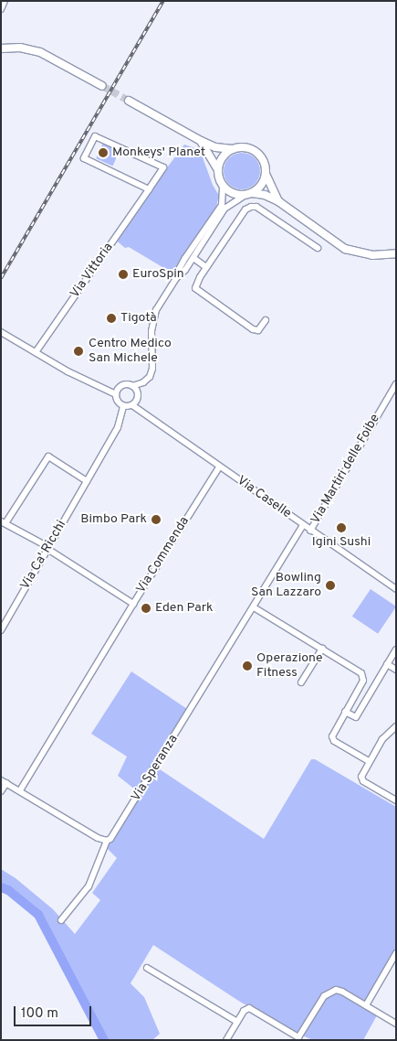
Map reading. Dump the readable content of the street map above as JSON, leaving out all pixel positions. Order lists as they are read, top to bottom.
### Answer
{
  "streets": {
    "street": [
      "Via Vittoria",
      "Via Martiri delle Foibe",
      "Via Caselle",
      "Via Ca' Ricchi",
      "Via Commenda",
      "Via Speranza"
    ]
  },
  "crossings": [
    ["Via Martiri delle Foibe", "Via Caselle"],
    ["Via Caselle", "Via Ca' Ricchi"],
    ["Via Caselle", "Via Commenda"],
    ["Via Caselle", "Via Speranza"]
  ],
  "places": [
    "Monkeys' Planet",
    "EuroSpin",
    "Tigotà",
    "Centro Medico San Michele",
    "Bimbo Park",
    "Igini Sushi",
    "Bowling San Lazzaro",
    "Eden Park",
    "Operazione Fitness"
  ],
  "scale_bar": "100 m"
}
